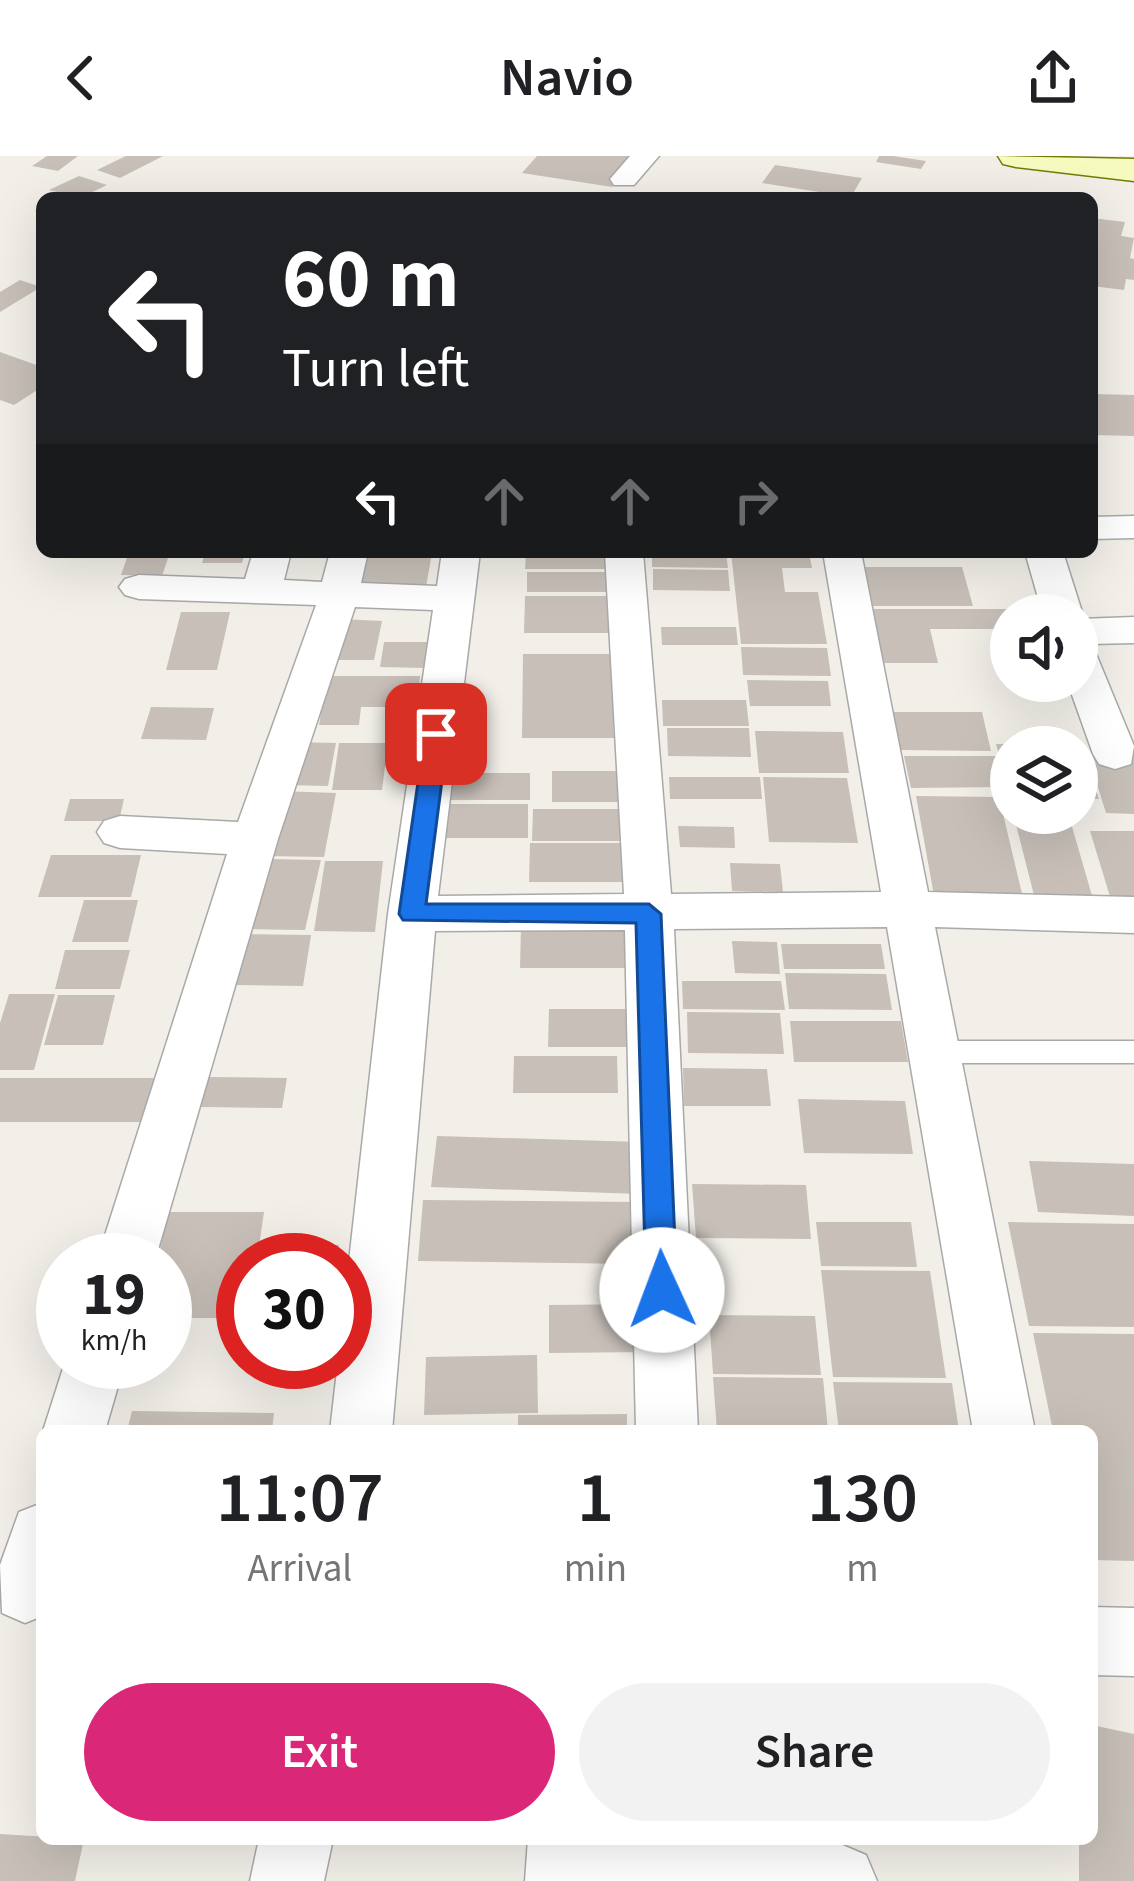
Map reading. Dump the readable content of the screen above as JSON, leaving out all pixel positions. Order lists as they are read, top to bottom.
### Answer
{
  "page": {
    "header": "Navio",
    "turn": ["60 m", "Turn left"],
    "speed": "19 km/h",
    "limit": "30",
    "eta": [
      "11:07",
      "Arrival",
      "1",
      "min",
      "130",
      "m"
    ],
    "buttons": ["Exit", "Share"]
  }
}
